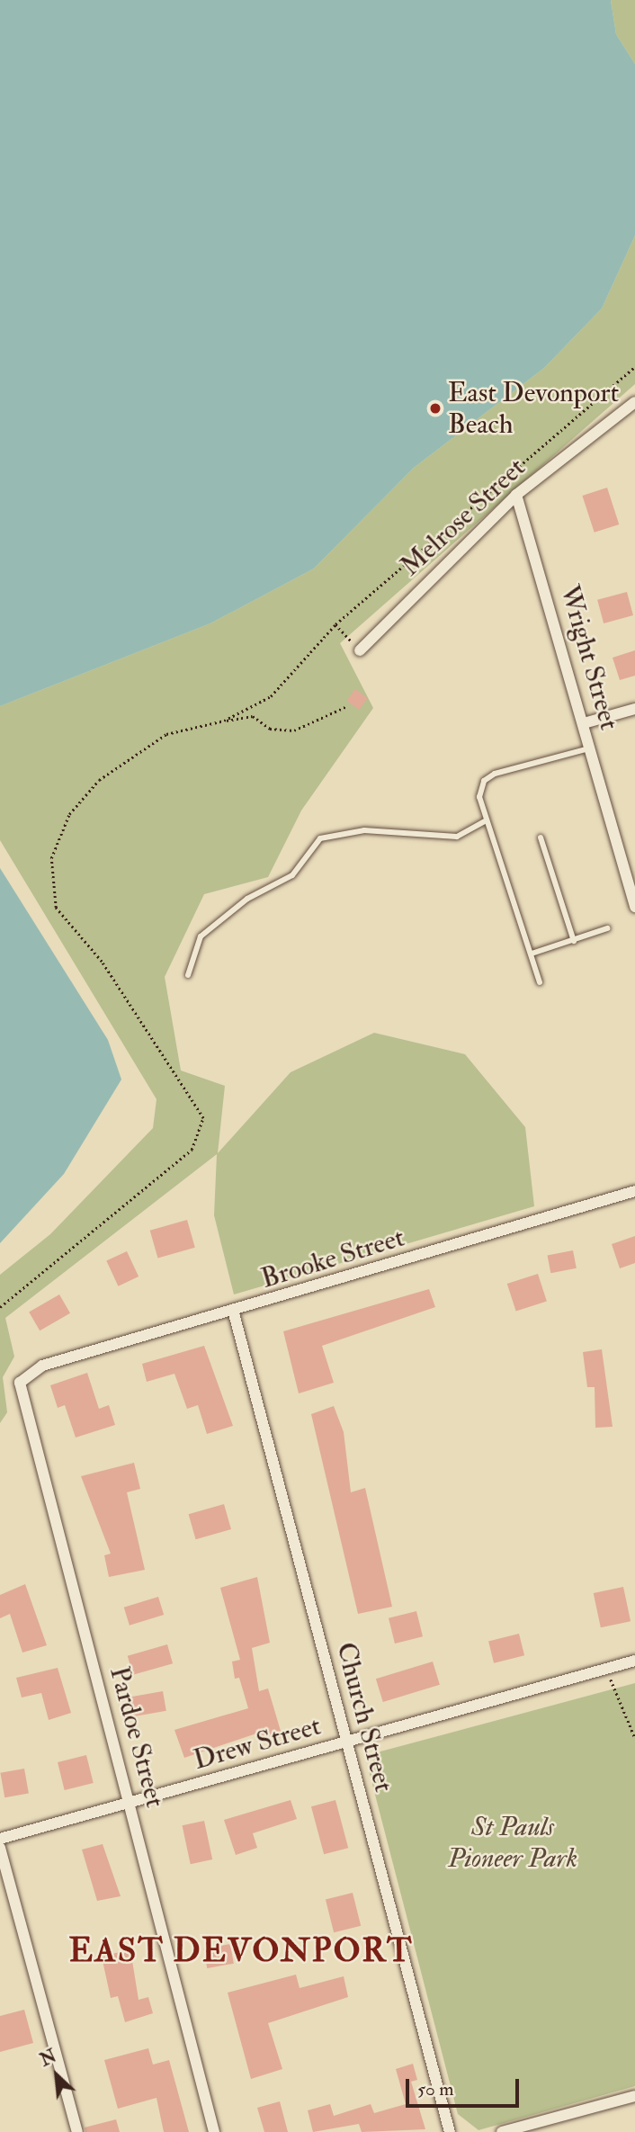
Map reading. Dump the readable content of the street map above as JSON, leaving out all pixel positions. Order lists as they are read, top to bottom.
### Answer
{
  "streets": {
    "street": [
      "Melrose Street",
      "Wright Street",
      "Brooke Street",
      "Church Street",
      "Pardoe Street",
      "Drew Street"
    ]
  },
  "crossings": [
    ["Melrose Street", "Wright Street"],
    ["Brooke Street", "Church Street"],
    ["Brooke Street", "Pardoe Street"],
    ["Church Street", "Drew Street"],
    ["Pardoe Street", "Drew Street"]
  ],
  "districts": ["EAST DEVONPORT"],
  "parks": ["St Pauls Pioneer Park"],
  "places": ["East Devonport Beach"],
  "scale_bar": "50 m",
  "north": "top left"
}
